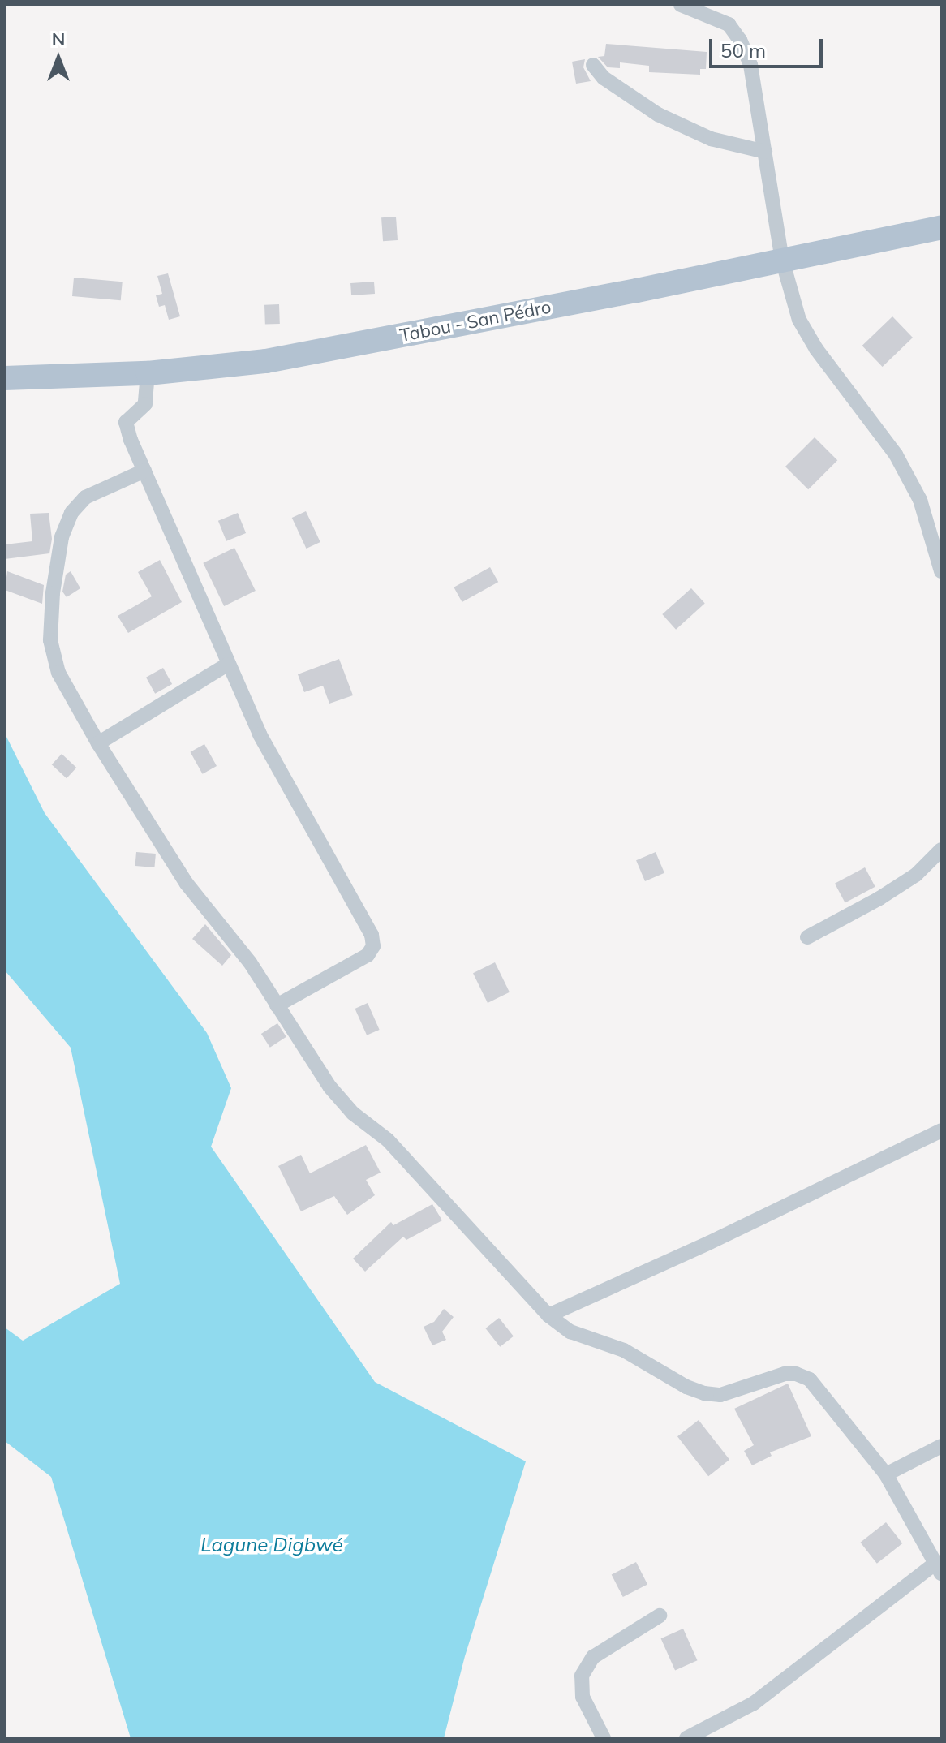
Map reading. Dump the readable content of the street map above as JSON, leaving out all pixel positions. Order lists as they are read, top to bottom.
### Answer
{
  "streets": {
    "main road": ["Tabou - San Pédro"]
  },
  "water": ["Lagune Digbwé"],
  "scale_bar": "50 m",
  "north": "top"
}
